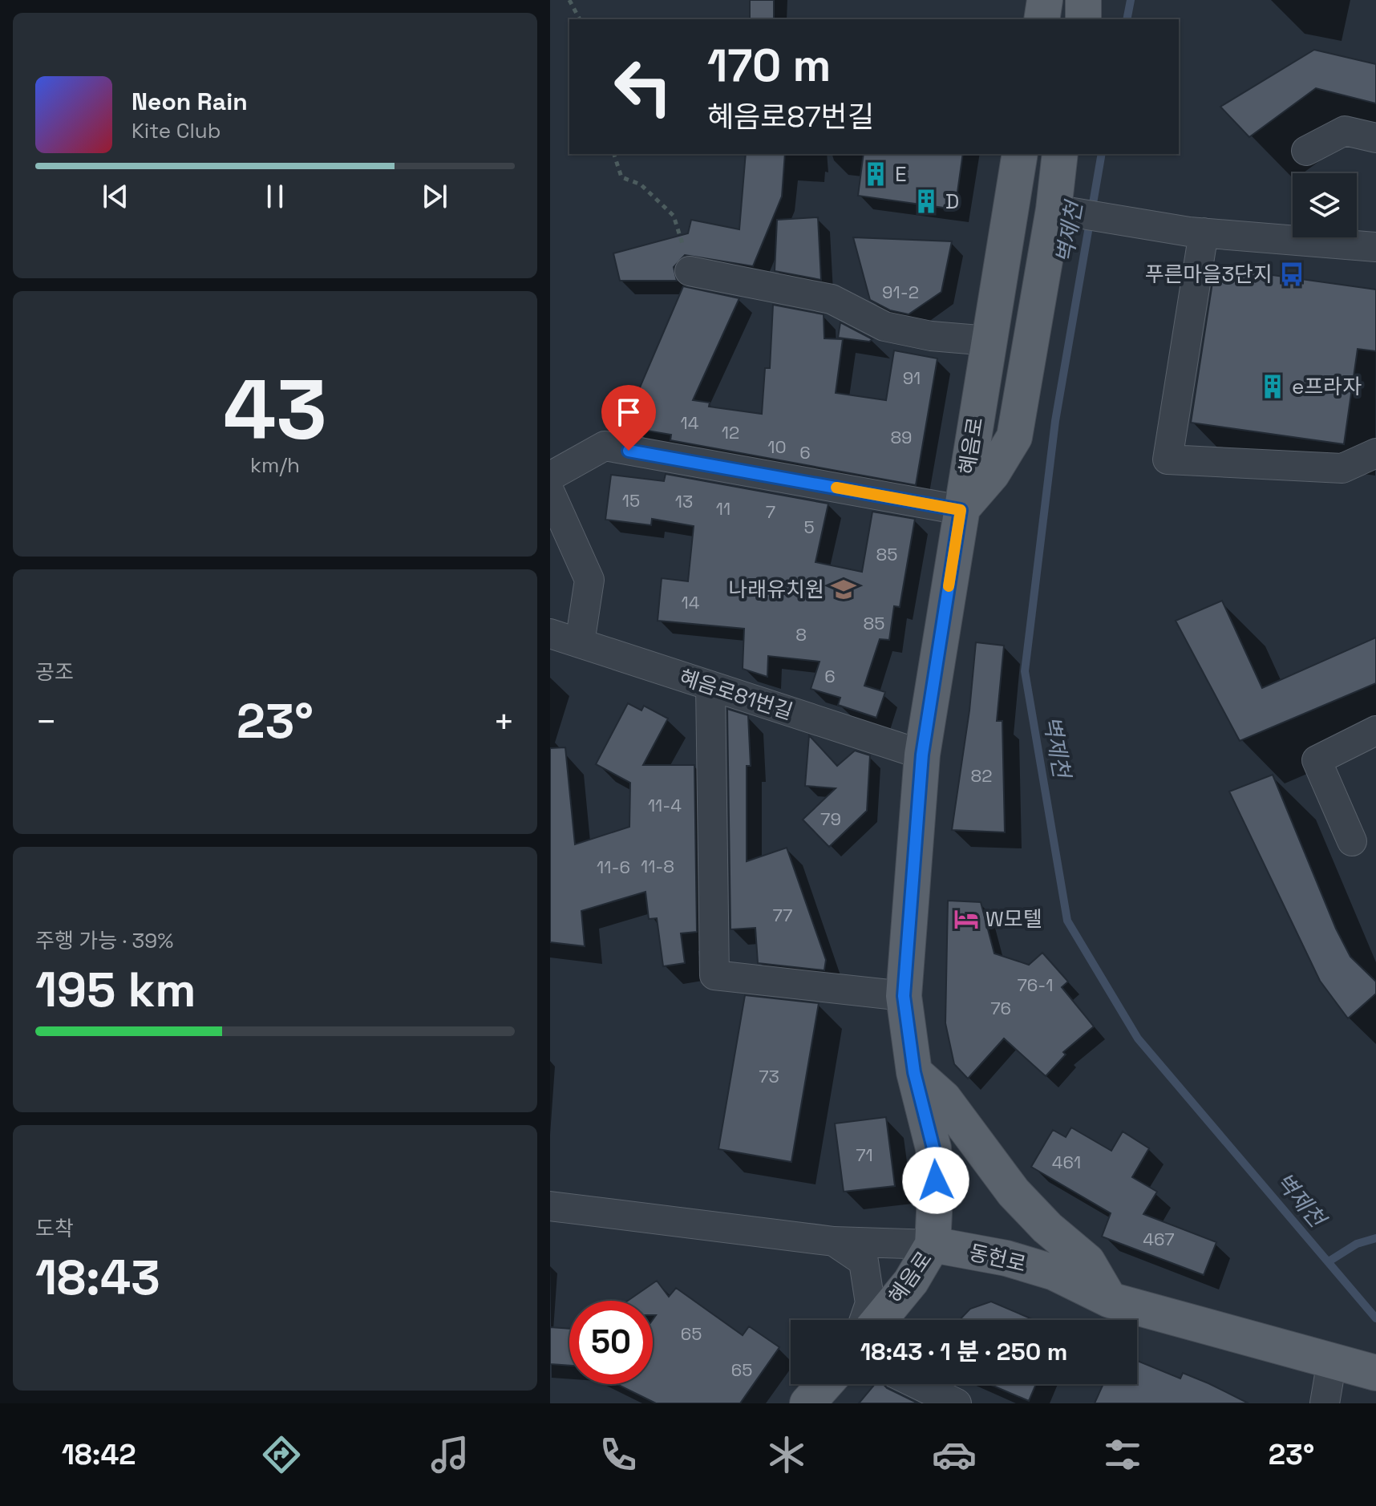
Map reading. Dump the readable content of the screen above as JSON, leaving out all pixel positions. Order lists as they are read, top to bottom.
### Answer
{
  "streets": {
    "main road": ["혜음로", "동헌로"],
    "street": ["혜음로81번길"]
  },
  "crossings": [
    ["혜음로", "혜음로81번길"],
    ["혜음로", "동헌로"]
  ],
  "water": ["벽제천"],
  "places": {
    "building": ["E", "D", "e프라자"],
    "bus stop": ["푸른마을3단지"],
    "school or university": ["나래유치원"],
    "hotel": ["W모텔"]
  },
  "house_numbers": [
    "91-2",
    "91",
    "14",
    "12",
    "89",
    "10",
    "6",
    "15",
    "13",
    "11",
    "7",
    "5",
    "85",
    "14",
    "85",
    "8",
    "6",
    "82",
    "11-4",
    "79",
    "11-8",
    "11-6",
    "77",
    "76-1",
    "76",
    "73",
    "71",
    "461",
    "467",
    "65",
    "65"
  ],
  "page": {
    "turn": ["170 m", "혜음로87번길"],
    "song": ["Neon Rain", "Kite Club"],
    "tile": [
      ["43", "km/h"],
      "공조",
      ["주행 가능 · 39%", "195 km"],
      ["도착", "18:43"]
    ],
    "heat": ["−", "23°", "+"],
    "limit": "50",
    "trip": "18:43 · 1 분 · 250 m",
    "tabs": ["18:42", "23°"]
  }
}
